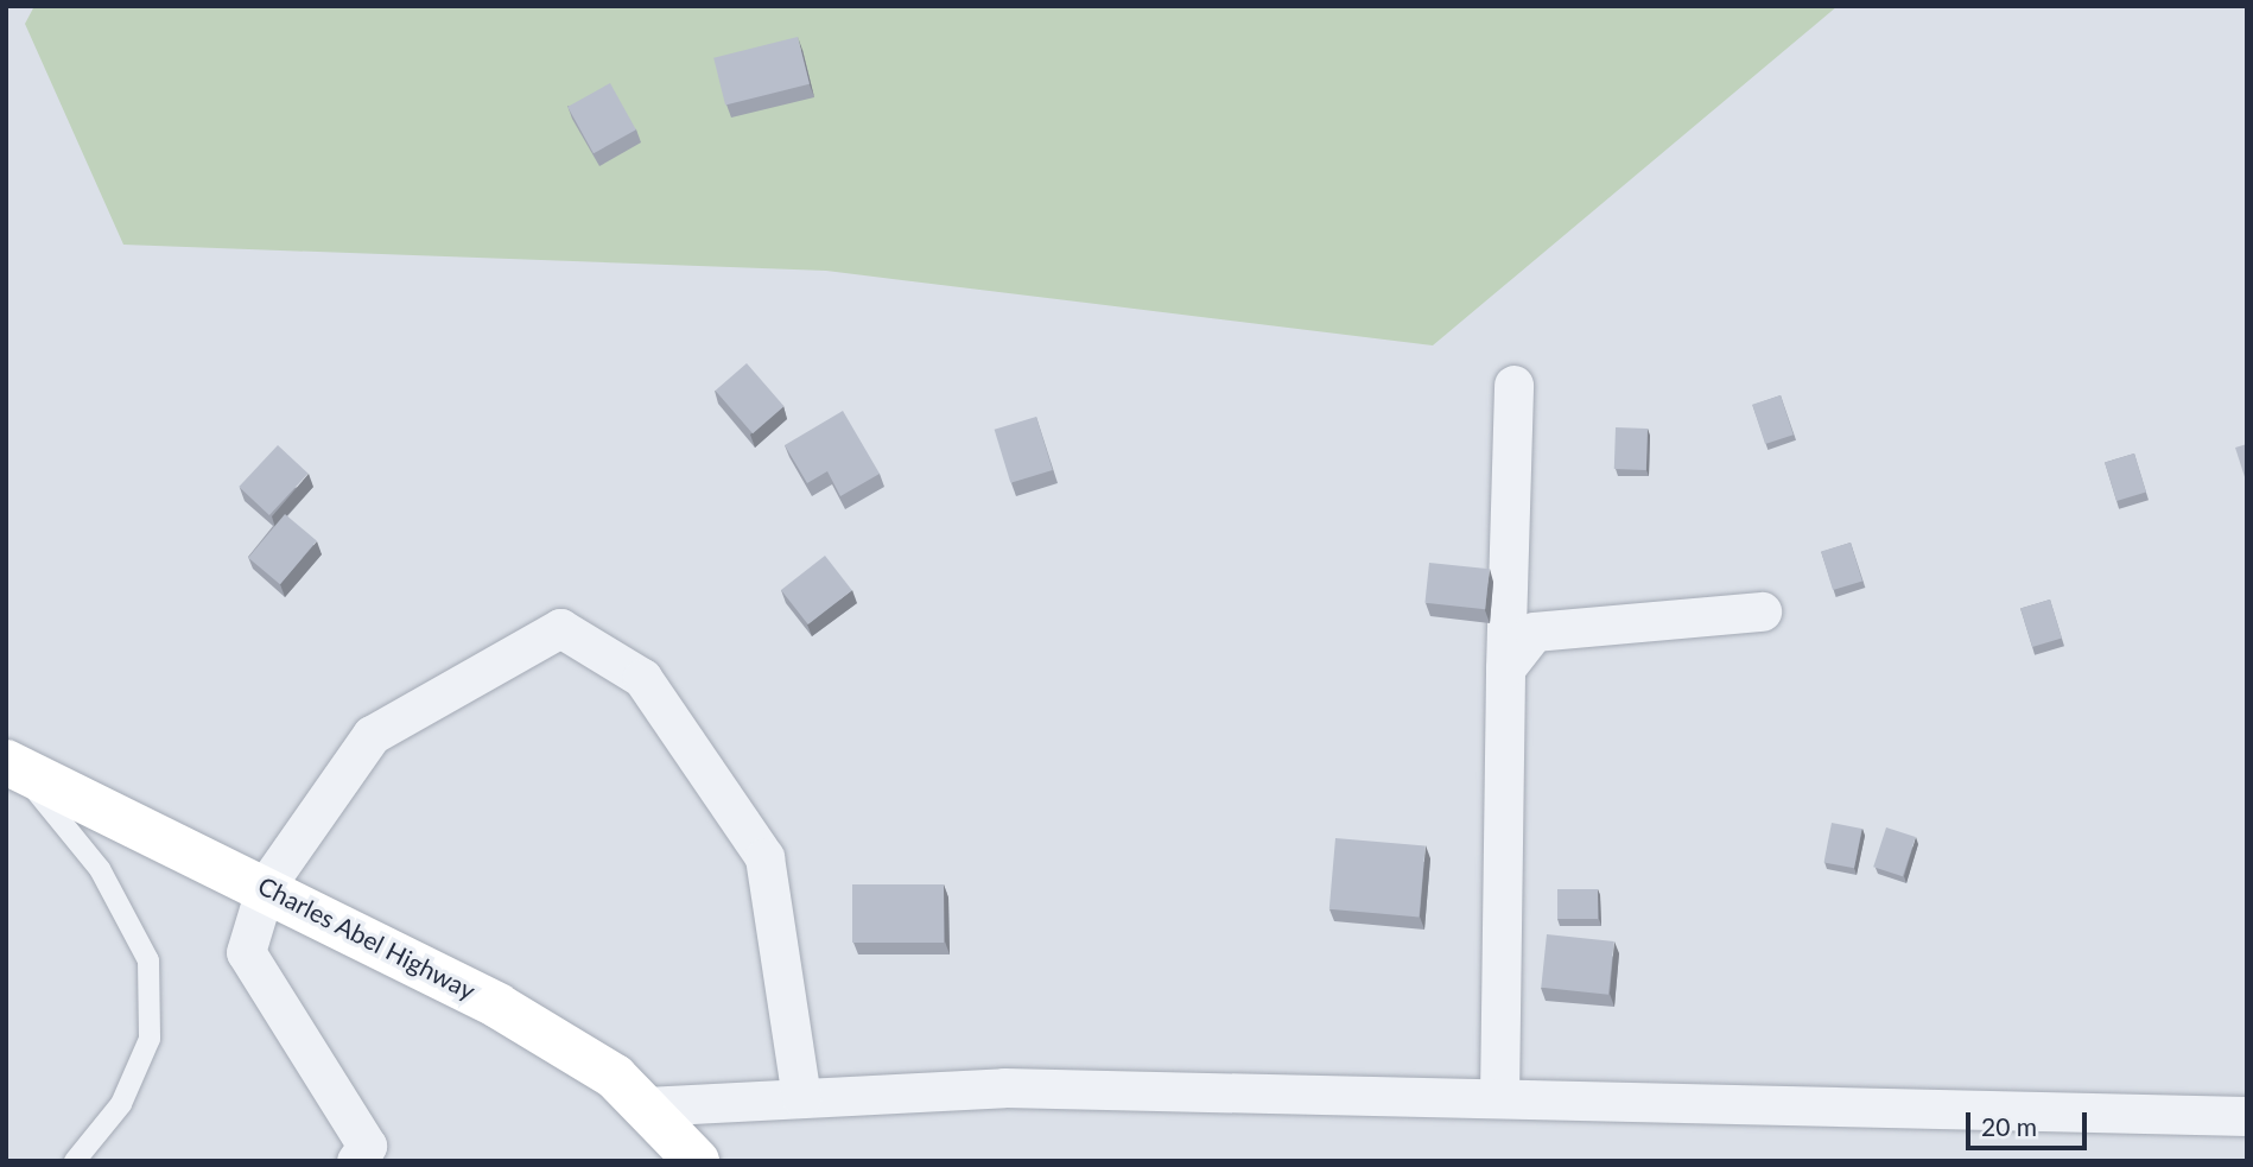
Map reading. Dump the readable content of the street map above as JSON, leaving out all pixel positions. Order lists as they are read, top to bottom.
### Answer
{
  "streets": {
    "main road": ["Charles Abel Highway"]
  },
  "scale_bar": "20 m"
}
